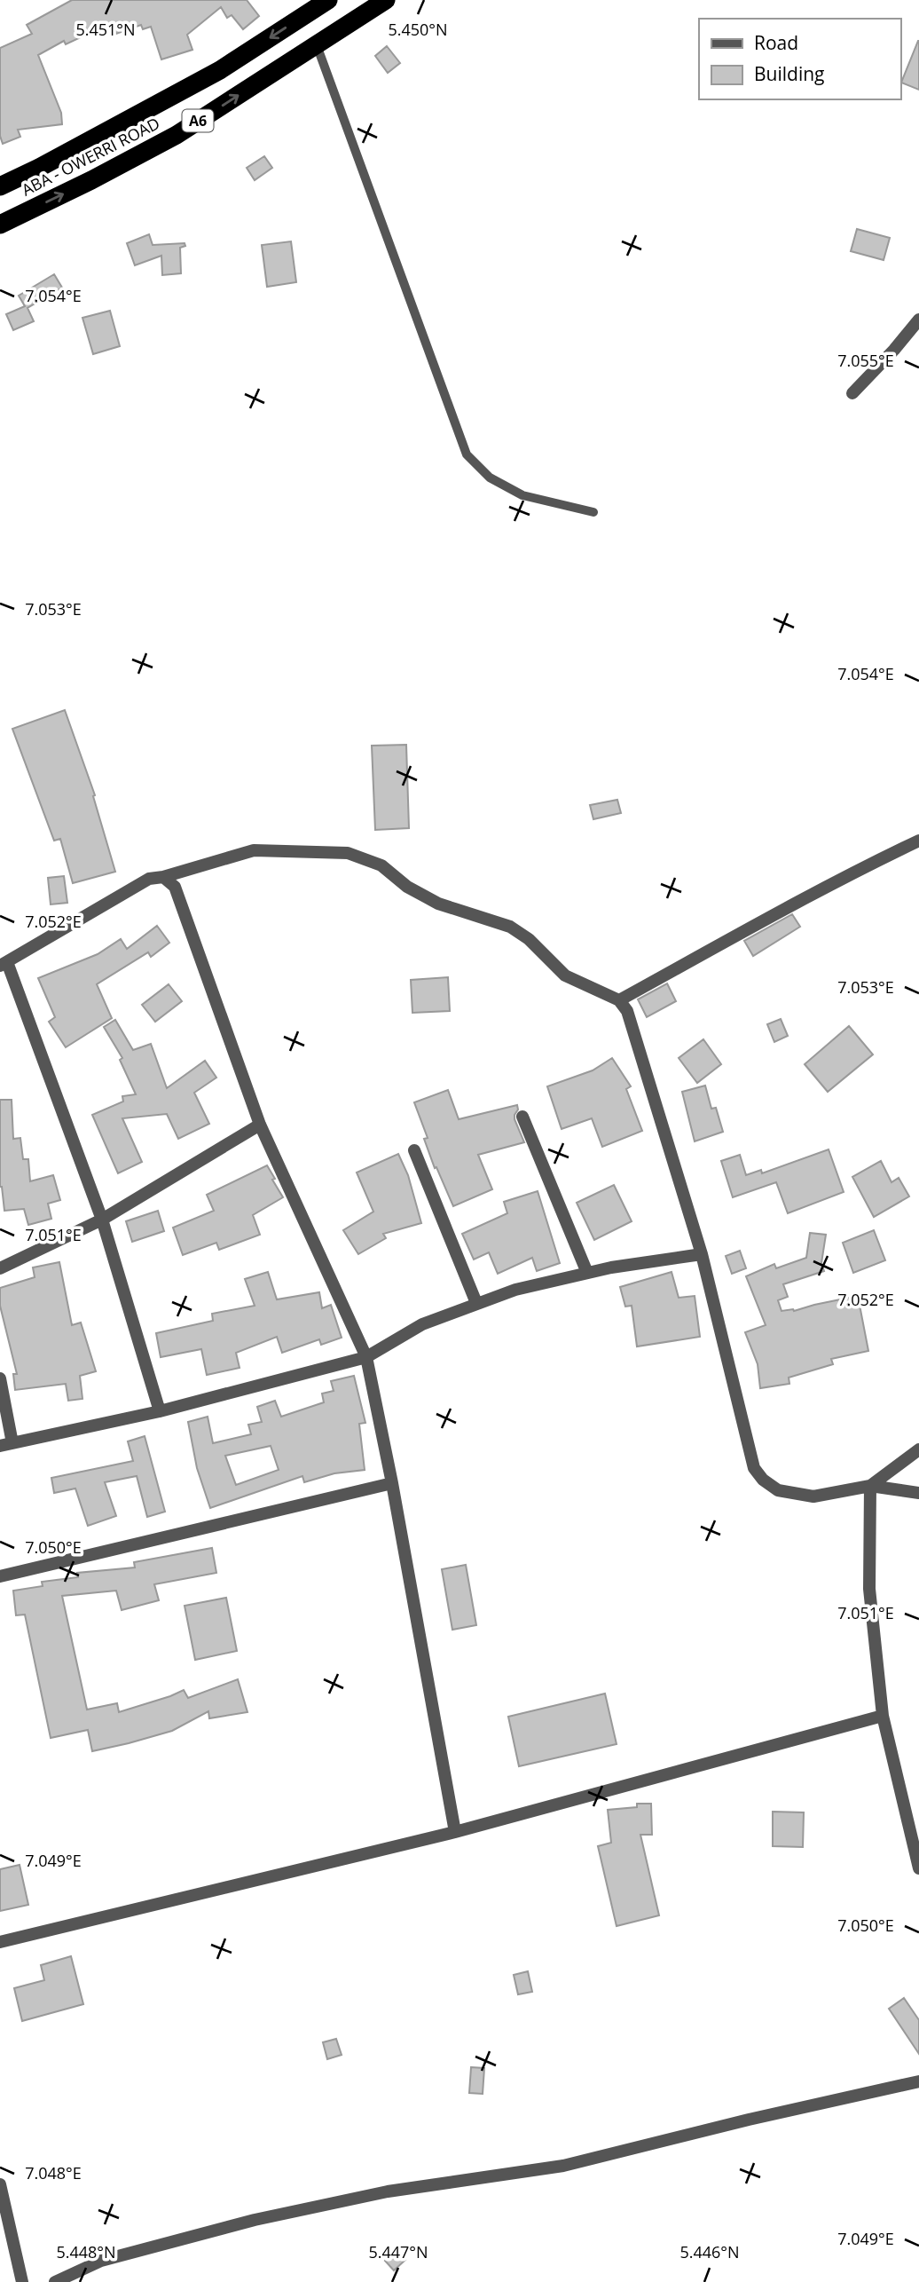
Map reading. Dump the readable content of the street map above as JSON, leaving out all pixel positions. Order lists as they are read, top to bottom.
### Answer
{
  "streets": {
    "highway": ["A6", "ABA - OWERRI ROAD"]
  },
  "legend": ["Road", "Building"],
  "coordinates": [
    "5.451°N",
    "5.450°N",
    "7.054°E",
    "7.055°E",
    "7.053°E",
    "7.052°E",
    "7.051°E",
    "7.050°E",
    "7.049°E",
    "7.048°E",
    "5.448°N",
    "5.447°N",
    "5.446°N"
  ]
}
